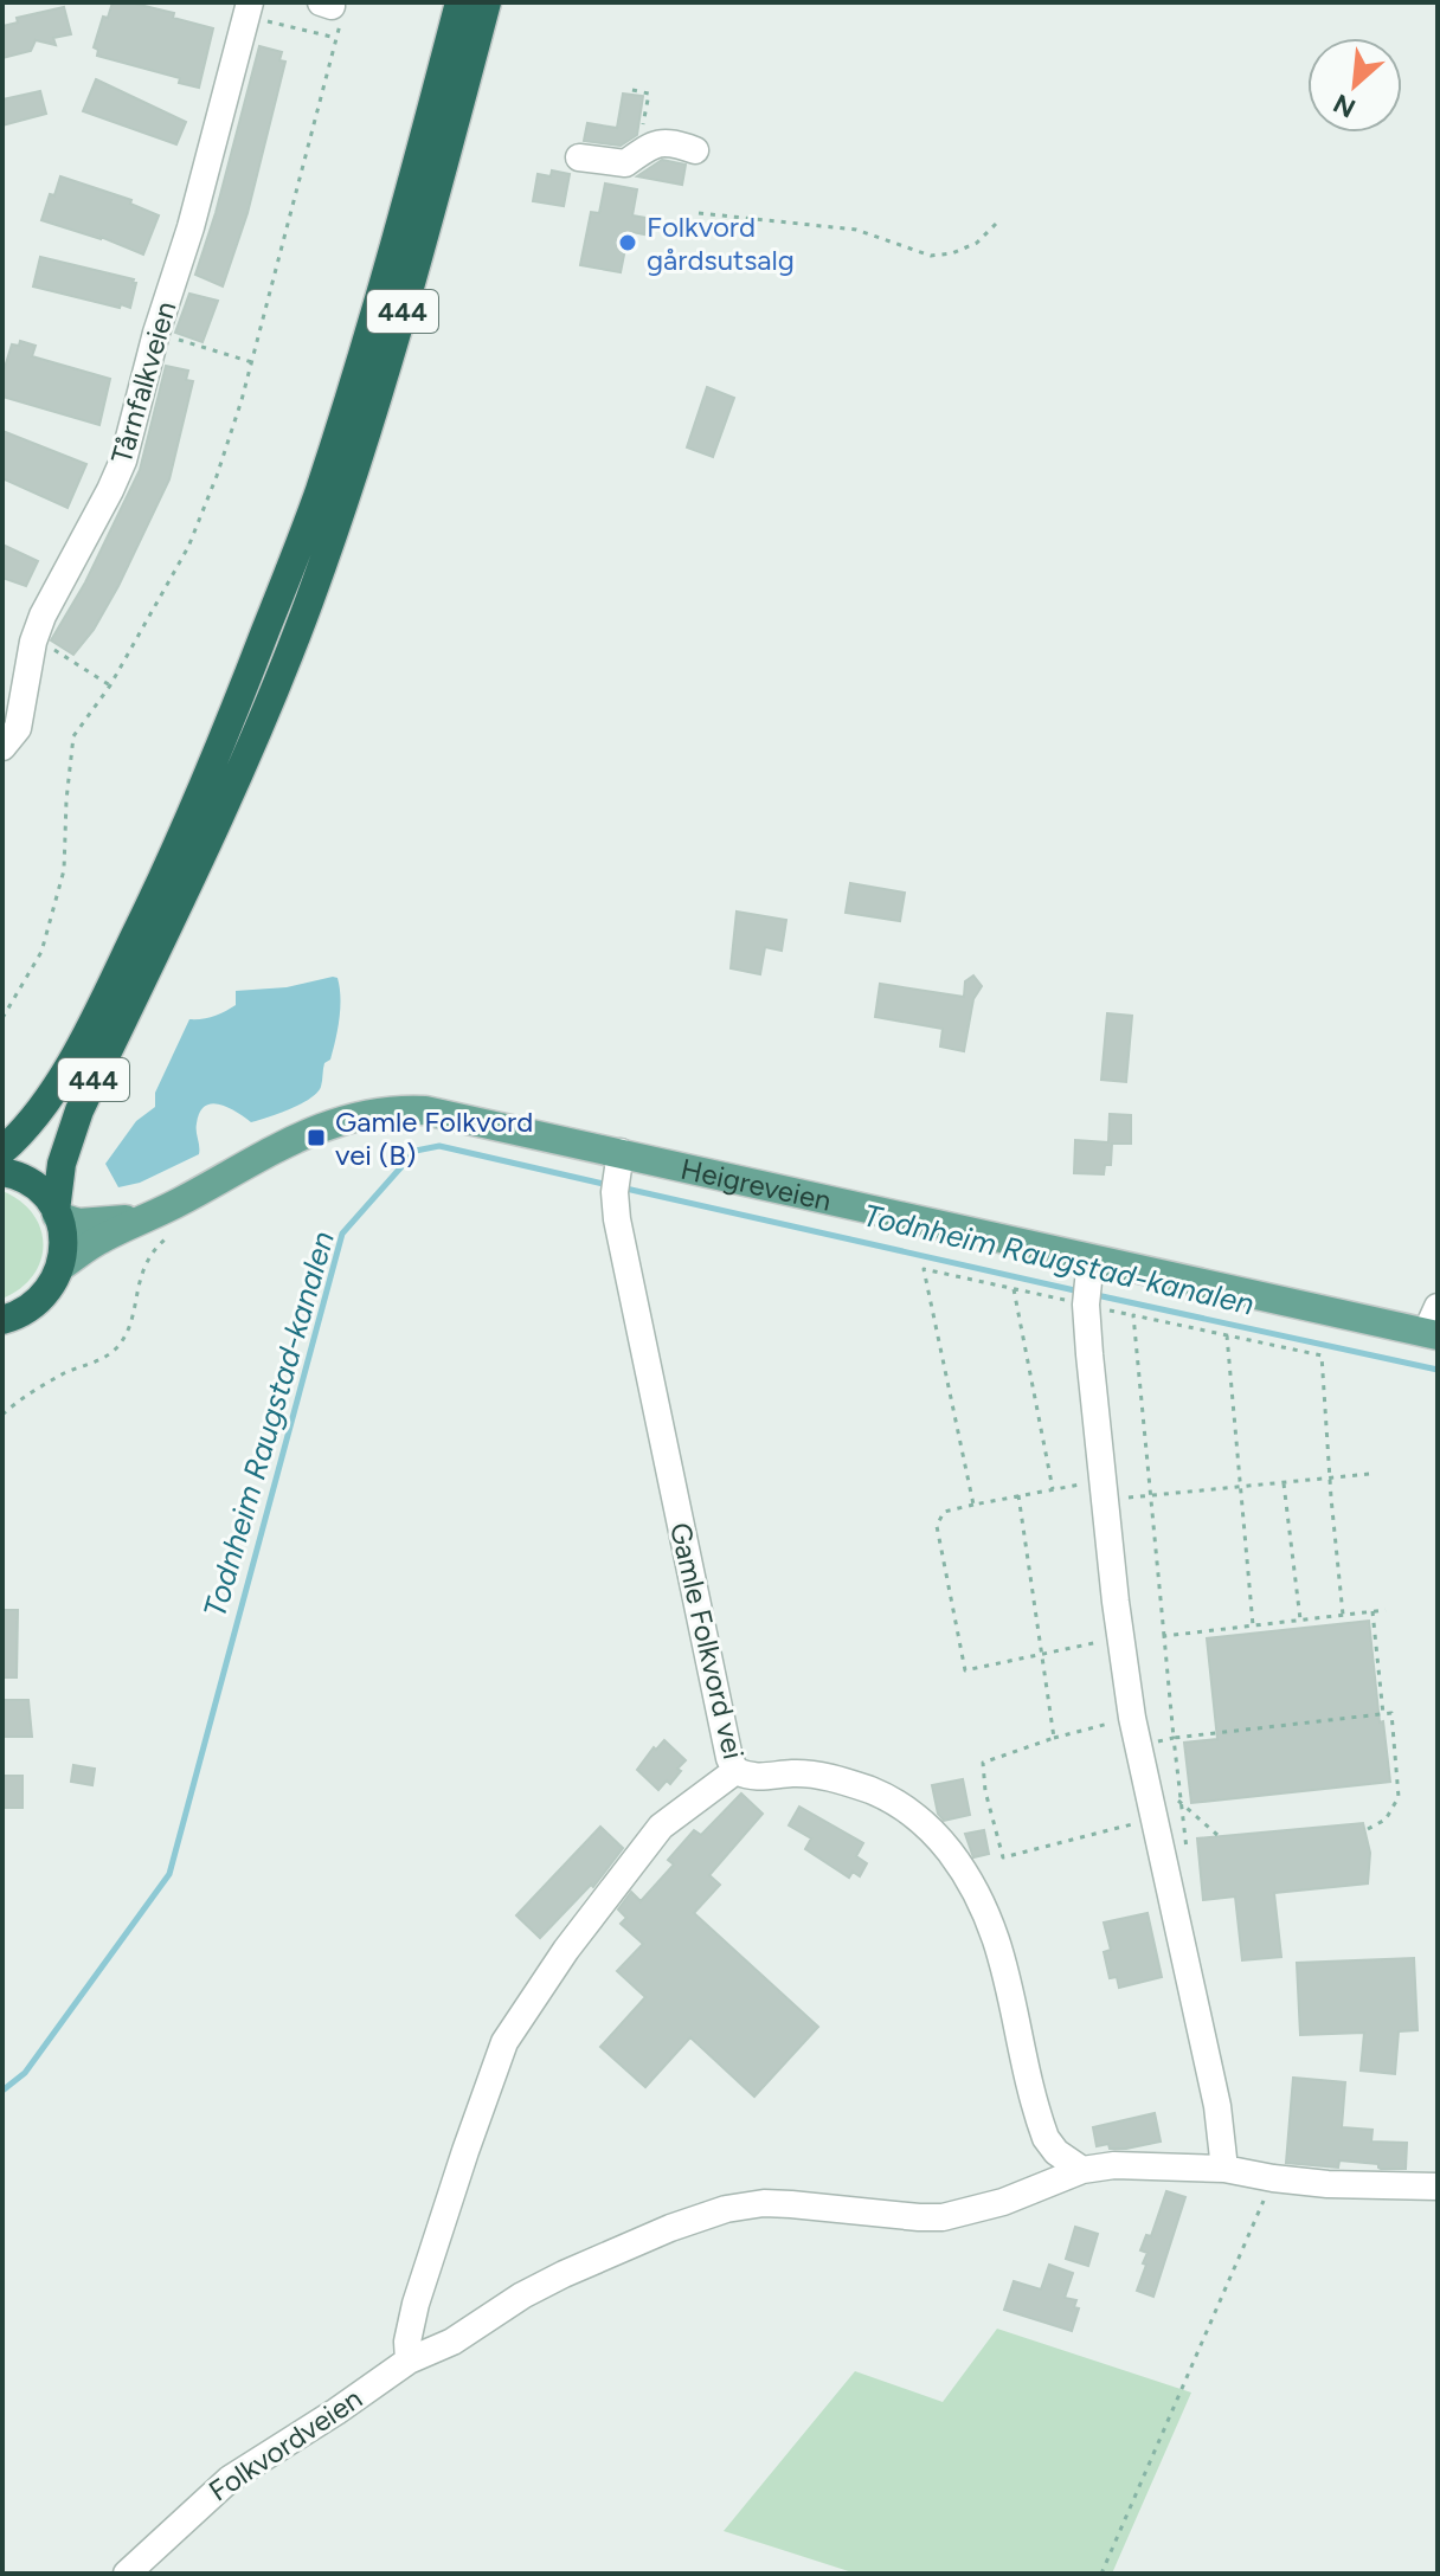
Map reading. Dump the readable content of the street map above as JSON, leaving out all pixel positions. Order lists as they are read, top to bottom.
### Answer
{
  "streets": {
    "highway": ["444"],
    "main road": ["Heigreveien"],
    "street": ["Tårnfalkveien", "Gamle Folkvord vei", "Folkvordveien"]
  },
  "crossings": [
    ["444", "Heigreveien"],
    ["Heigreveien", "Gamle Folkvord vei"]
  ],
  "water": ["Todnheim Raugstad-kanalen"],
  "places": {
    "other": ["Folkvord gårdsutsalg"],
    "transit": ["Gamle Folkvord vei (B)"]
  },
  "north": "bottom left"
}
